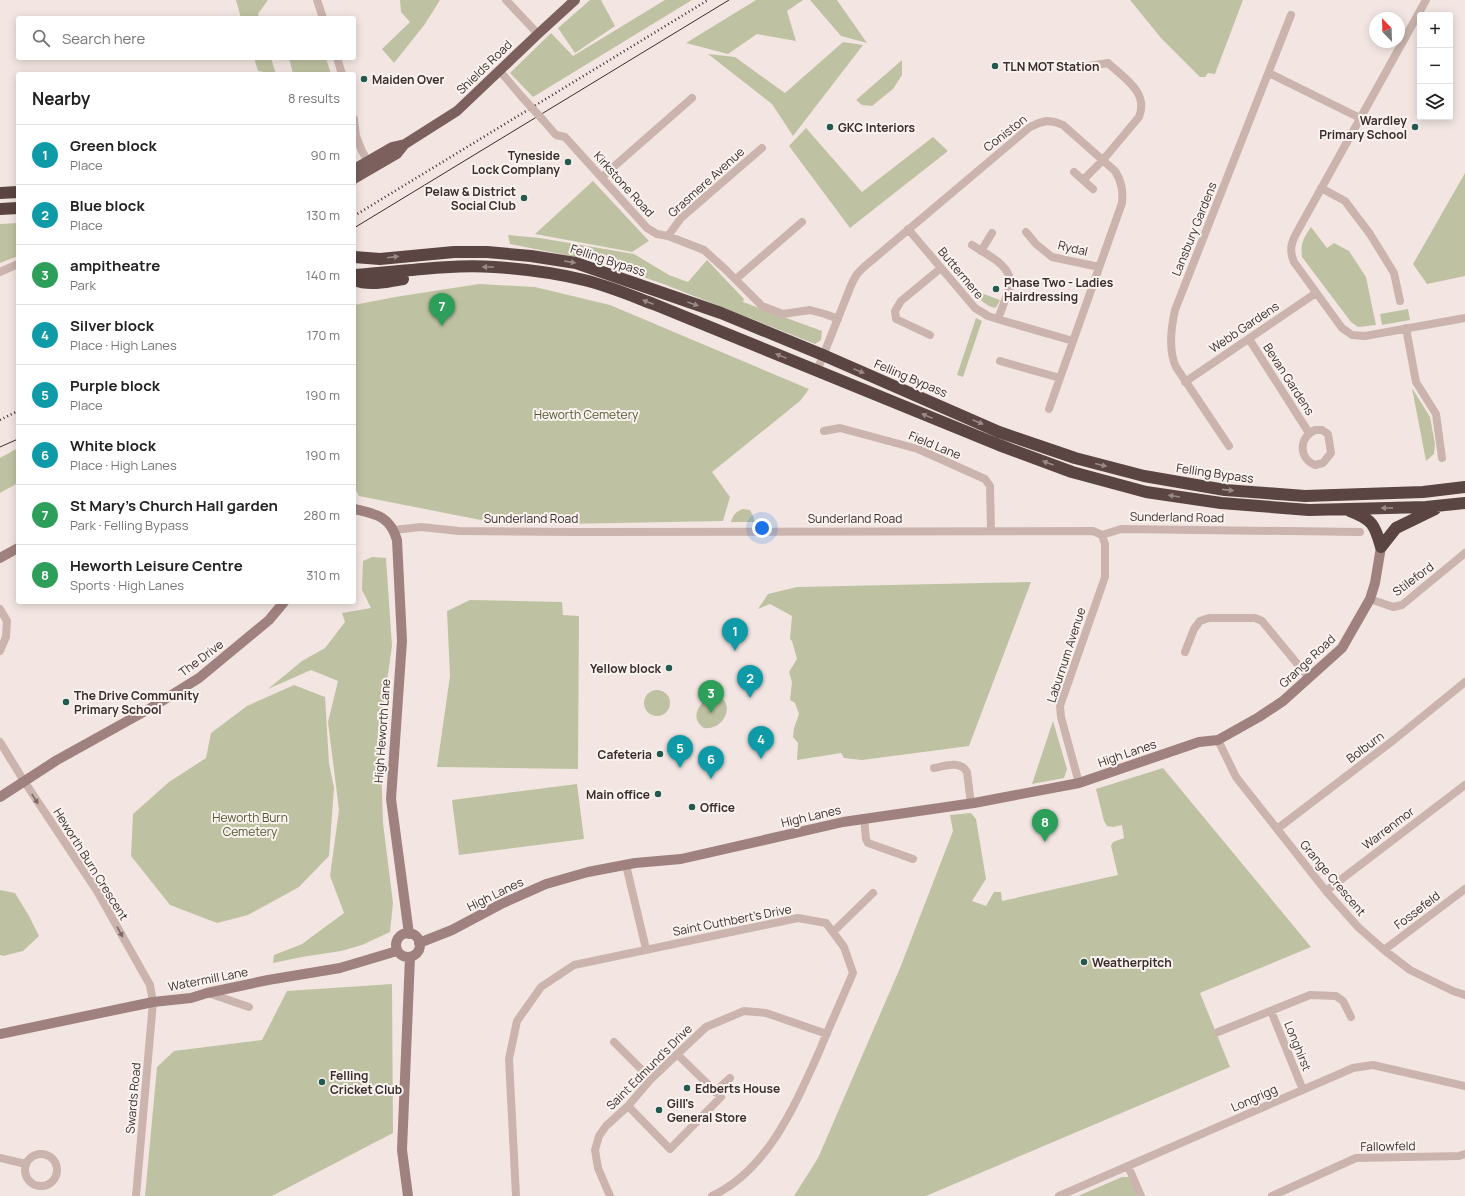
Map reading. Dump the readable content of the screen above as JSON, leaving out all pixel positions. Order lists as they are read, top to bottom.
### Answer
{
  "streets": {
    "highway": ["Felling Bypass"],
    "main road": ["Shields Road"],
    "street": [
      "Coniston",
      "Grasmere Avenue",
      "Kirkstone Road",
      "Lansbury Gardens",
      "Rydal",
      "Buttermere",
      "Webb Gardens",
      "Bevan Gardens",
      "Field Lane",
      "Sunderland Road",
      "Stileford",
      "Laburnum Avenue",
      "The Drive",
      "Grange Road",
      "High Heworth Lane",
      "Bolburn",
      "High Lanes",
      "Warrenmor",
      "Heworth Burn Crescent",
      "Grange Crescent",
      "Fossefeld",
      "Saint Cuthbert's Drive",
      "Watermill Lane",
      "Longhirst",
      "Saint Edmund's Drive",
      "Swards Road",
      "Longrigg",
      "Fallowfeld"
    ]
  },
  "crossings": [
    ["Shields Road", "Kirkstone Road"],
    ["Coniston", "Kirkstone Road"],
    ["Coniston", "Rydal"],
    ["Coniston", "Felling Bypass"],
    ["Coniston", "Buttermere"],
    ["Grasmere Avenue", "Kirkstone Road"],
    ["Lansbury Gardens", "Webb Gardens"],
    ["Webb Gardens", "Bevan Gardens"],
    ["Field Lane", "Sunderland Road"],
    ["Sunderland Road", "Laburnum Avenue"],
    ["Sunderland Road", "High Heworth Lane"],
    ["Stileford", "Grange Road"],
    ["Laburnum Avenue", "High Lanes"],
    ["The Drive", "Heworth Burn Crescent"],
    ["Grange Road", "High Lanes"],
    ["Grange Road", "Grange Crescent"],
    ["High Heworth Lane", "High Lanes"],
    ["High Heworth Lane", "Watermill Lane"],
    ["Bolburn", "Grange Crescent"],
    ["High Lanes", "Grange Crescent"],
    ["High Lanes", "Watermill Lane"],
    ["Warrenmor", "Grange Crescent"],
    ["Heworth Burn Crescent", "Watermill Lane"],
    ["Heworth Burn Crescent", "Swards Road"],
    ["Grange Crescent", "Fossefeld"],
    ["Saint Cuthbert's Drive", "Saint Edmund's Drive"],
    ["Watermill Lane", "Swards Road"],
    ["Longhirst", "Longrigg"]
  ],
  "one_way": ["Heworth Burn Crescent"],
  "parks": ["Heworth Cemetery", "Heworth Burn Cemetery"],
  "places": [
    "TLN MOT Station",
    "Maiden Over",
    "GKC Interiors",
    "Wardley Primary School",
    "Tyneside Lock Complany",
    "Pelaw & District Social Club",
    "Phase Two - Ladies Hairdressing",
    "Yellow block",
    "The Drive Community Primary School",
    "Cafeteria",
    "Main office",
    "Office",
    "Weatherpitch",
    "Felling Cricket Club",
    "Edberts House",
    "Gill's General Store"
  ],
  "north": "top left",
  "page": {
    "map_buttons": ["+", "−"],
    "search": "Search here",
    "heading": ["Nearby", "8 results"],
    "list": [
      {
        "mark": "1",
        "name": "Green block",
        "note": "Place",
        "value": "90 m"
      },
      {
        "mark": "2",
        "name": "Blue block",
        "note": "Place",
        "value": "130 m"
      },
      {
        "mark": "3",
        "name": "ampitheatre",
        "note": "Park",
        "value": "140 m"
      },
      {
        "mark": "4",
        "name": "Silver block",
        "note": "Place · High Lanes",
        "value": "170 m"
      },
      {
        "mark": "5",
        "name": "Purple block",
        "note": "Place",
        "value": "190 m"
      },
      {
        "mark": "6",
        "name": "White block",
        "note": "Place · High Lanes",
        "value": "190 m"
      },
      {
        "mark": "7",
        "name": "St Mary's Church Hall garden",
        "note": "Park · Felling Bypass",
        "value": "280 m"
      },
      {
        "mark": "8",
        "name": "Heworth Leisure Centre",
        "note": "Sports · High Lanes",
        "value": "310 m"
      }
    ],
    "pins": [
      "7",
      "1",
      "2",
      "3",
      "4",
      "5",
      "6",
      "8"
    ]
  }
}
